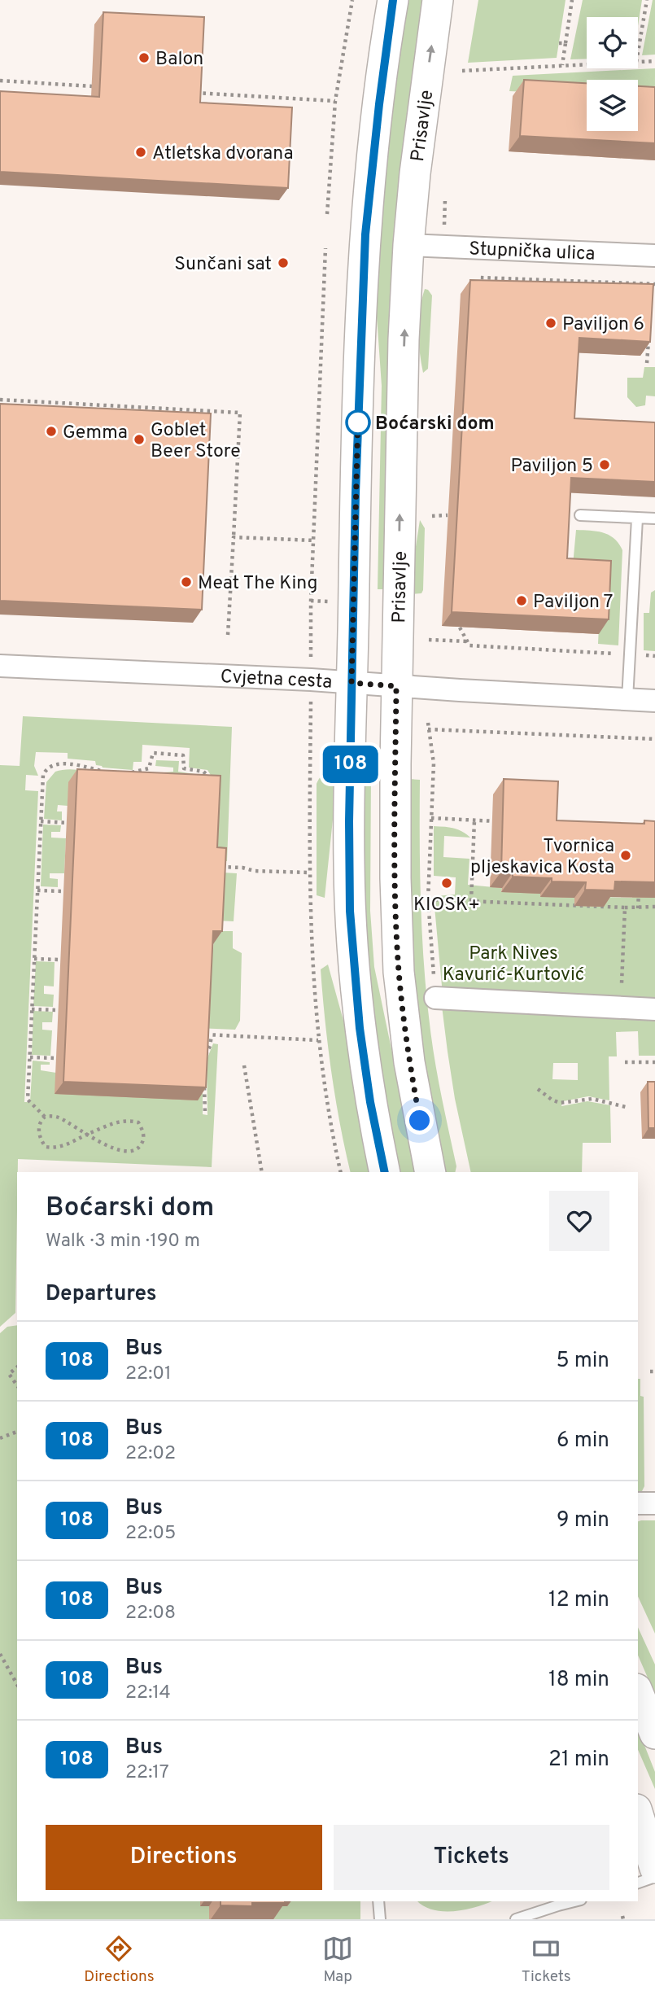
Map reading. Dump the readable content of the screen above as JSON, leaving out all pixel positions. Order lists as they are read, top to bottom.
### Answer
{
  "streets": {
    "street": ["Prisavlje", "Stupnička ulica", "Cvjetna cesta"]
  },
  "crossings": [
    ["Prisavlje", "Stupnička ulica"],
    ["Prisavlje", "Cvjetna cesta"]
  ],
  "parks": ["Park Nives Kavurić-Kurtović"],
  "places": [
    "Balon",
    "Atletska dvorana",
    "Sunčani sat",
    "Paviljon 6",
    "Boćarski dom",
    "Gemma",
    "Goblet Beer Store",
    "Paviljon 5",
    "Meat The King",
    "Paviljon 7",
    "Tvornica pljeskavica Kosta",
    "KIOSK+"
  ],
  "lines": ["bus line 108"],
  "page": {
    "on_map": "108",
    "heading": [
      ["Boćarski dom", "Walk · 3 min · 190 m"],
      "Departures"
    ],
    "list": [
      {
        "mark": "108",
        "name": "Bus",
        "note": "22:01",
        "value": "5 min"
      },
      {
        "mark": "108",
        "name": "Bus",
        "note": "22:02",
        "value": "6 min"
      },
      {
        "mark": "108",
        "name": "Bus",
        "note": "22:05",
        "value": "9 min"
      },
      {
        "mark": "108",
        "name": "Bus",
        "note": "22:08",
        "value": "12 min"
      },
      {
        "mark": "108",
        "name": "Bus",
        "note": "22:14",
        "value": "18 min"
      },
      {
        "mark": "108",
        "name": "Bus",
        "note": "22:17",
        "value": "21 min"
      }
    ],
    "buttons": ["Directions", "Tickets"],
    "tabs": ["Directions", "Map", "Tickets"]
  }
}
